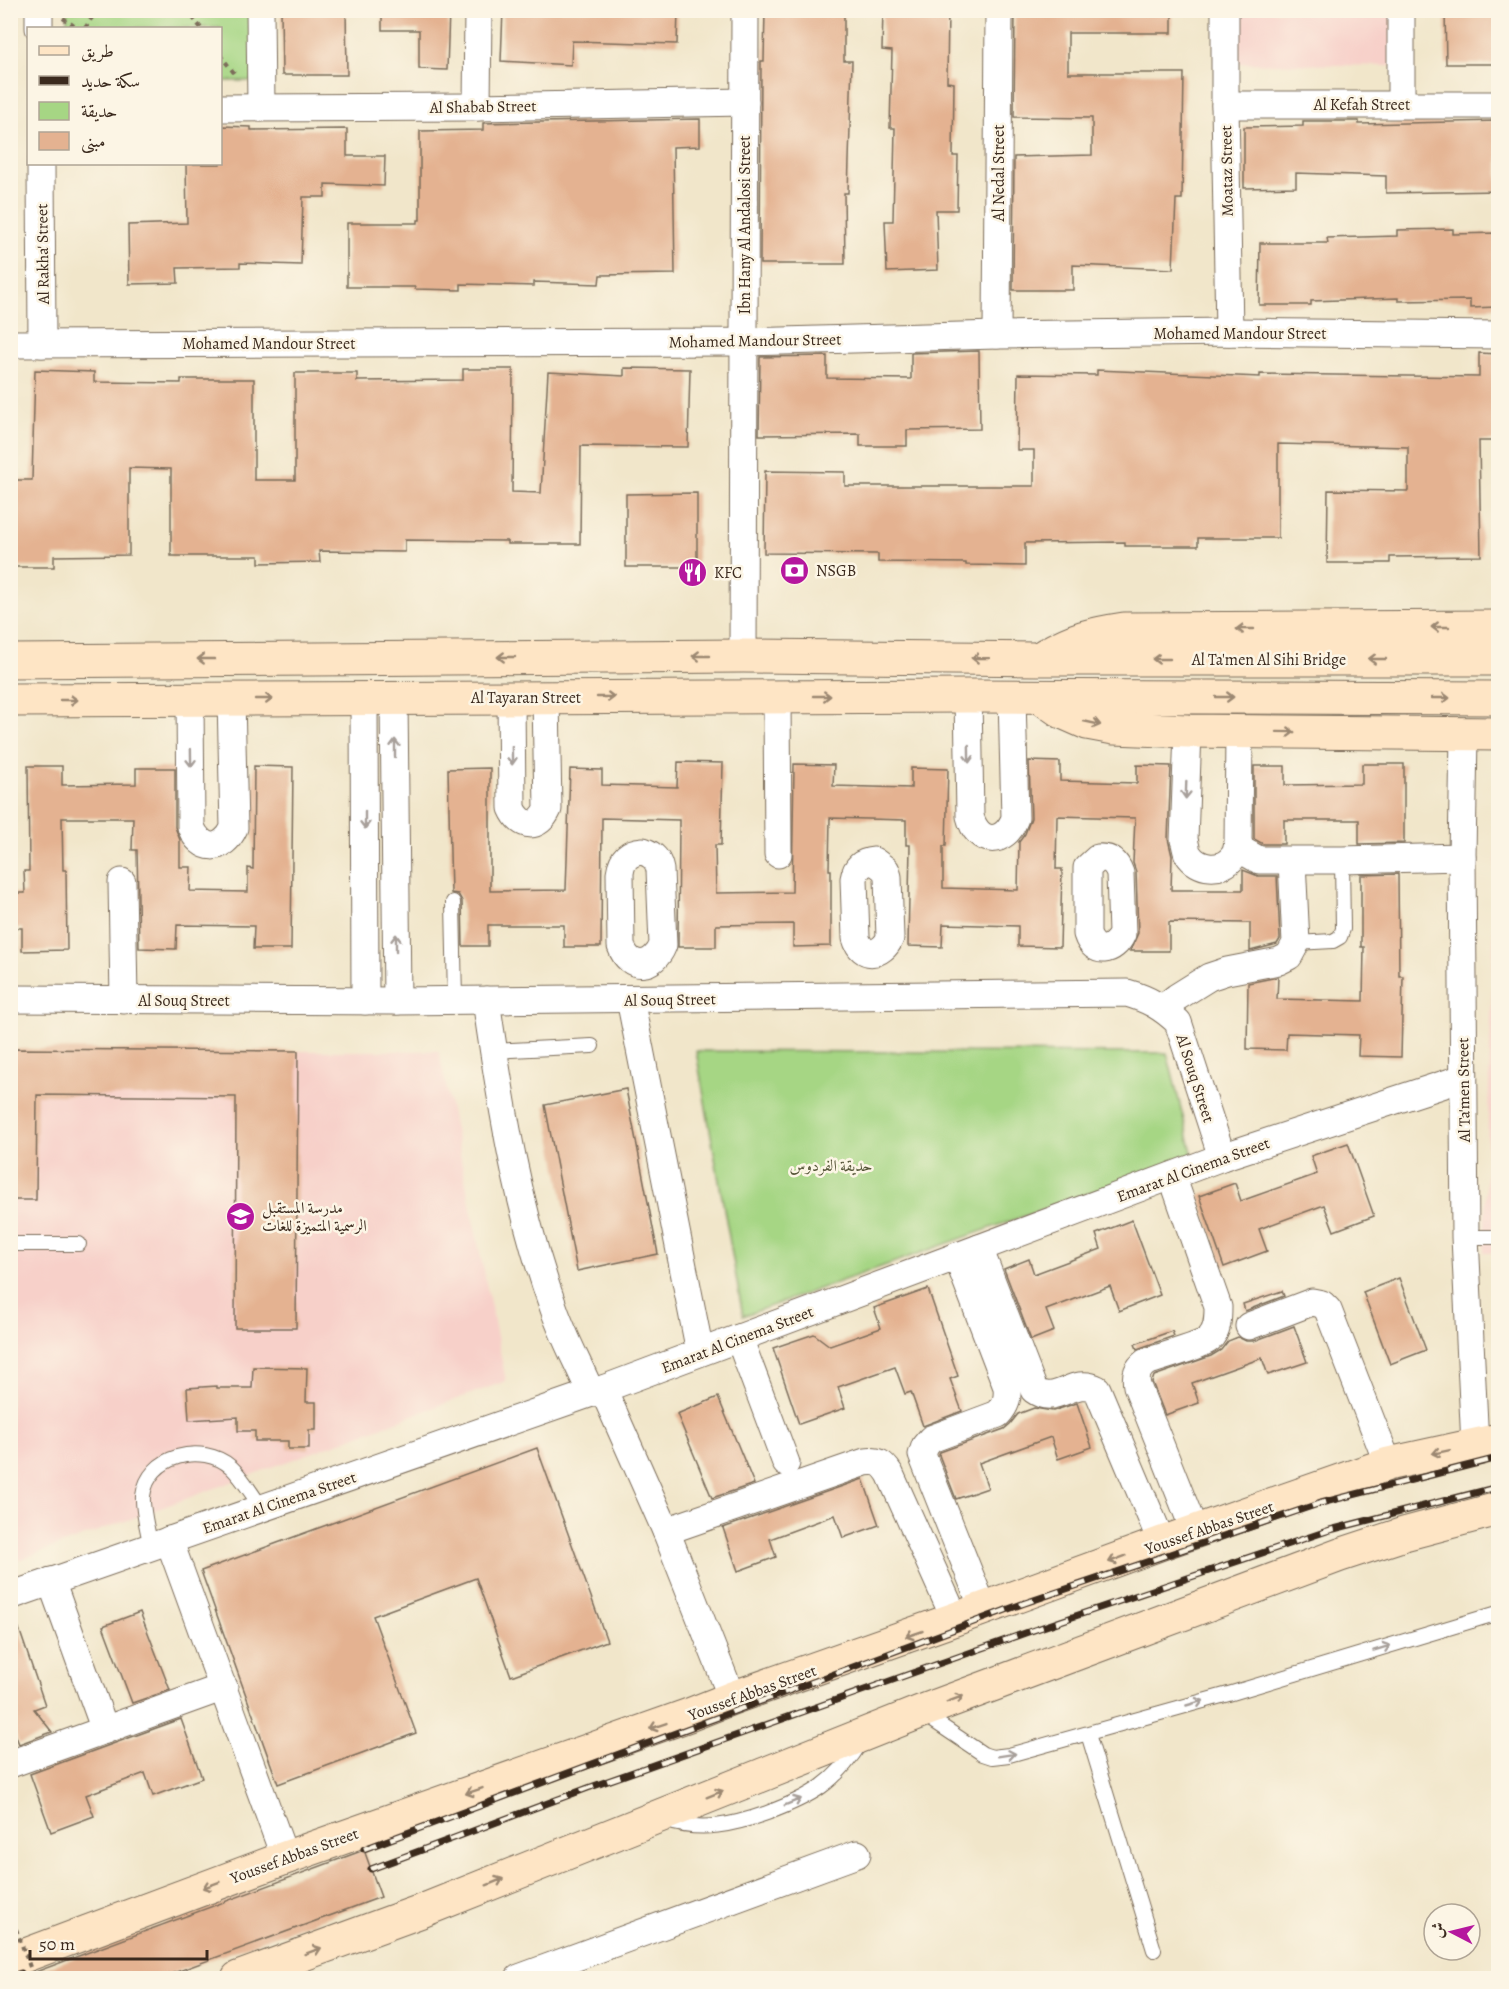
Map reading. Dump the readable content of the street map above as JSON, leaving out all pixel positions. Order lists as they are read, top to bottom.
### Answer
{
  "streets": {
    "main road": ["Al Ta'men Al Sihi Bridge", "Al Tayaran Street", "Youssef Abbas Street"],
    "street": [
      "Al Kefah Street",
      "Al Shabab Street",
      "Moataz Street",
      "Al Nedal Street",
      "Ibn Hany Al Andalosi Street",
      "Al Rakha' Street",
      "Mohamed Mandour Street",
      "Al Souq Street",
      "Al Ta'men Street",
      "Emarat Al Cinema Street"
    ]
  },
  "crossings": [
    ["Al Kefah Street", "Moataz Street"],
    ["Al Shabab Street", "Ibn Hany Al Andalosi Street"],
    ["Moataz Street", "Mohamed Mandour Street"],
    ["Al Nedal Street", "Mohamed Mandour Street"],
    ["Ibn Hany Al Andalosi Street", "Mohamed Mandour Street"],
    ["Al Rakha' Street", "Mohamed Mandour Street"],
    ["Al Souq Street", "Emarat Al Cinema Street"],
    ["Al Ta'men Street", "Emarat Al Cinema Street"],
    ["Al Ta'men Street", "Youssef Abbas Street"]
  ],
  "parks": ["حديقة الفردوس"],
  "places": {
    "bank": ["NSGB"],
    "restaurant": ["KFC"],
    "school or university": ["مدرسة المستقبل الرسمية المتميزة للغات"]
  },
  "legend": [
    "طريق",
    "سكة حديد",
    "حديقة",
    "مبنى"
  ],
  "scale_bar": "50 m",
  "north": "left"
}
